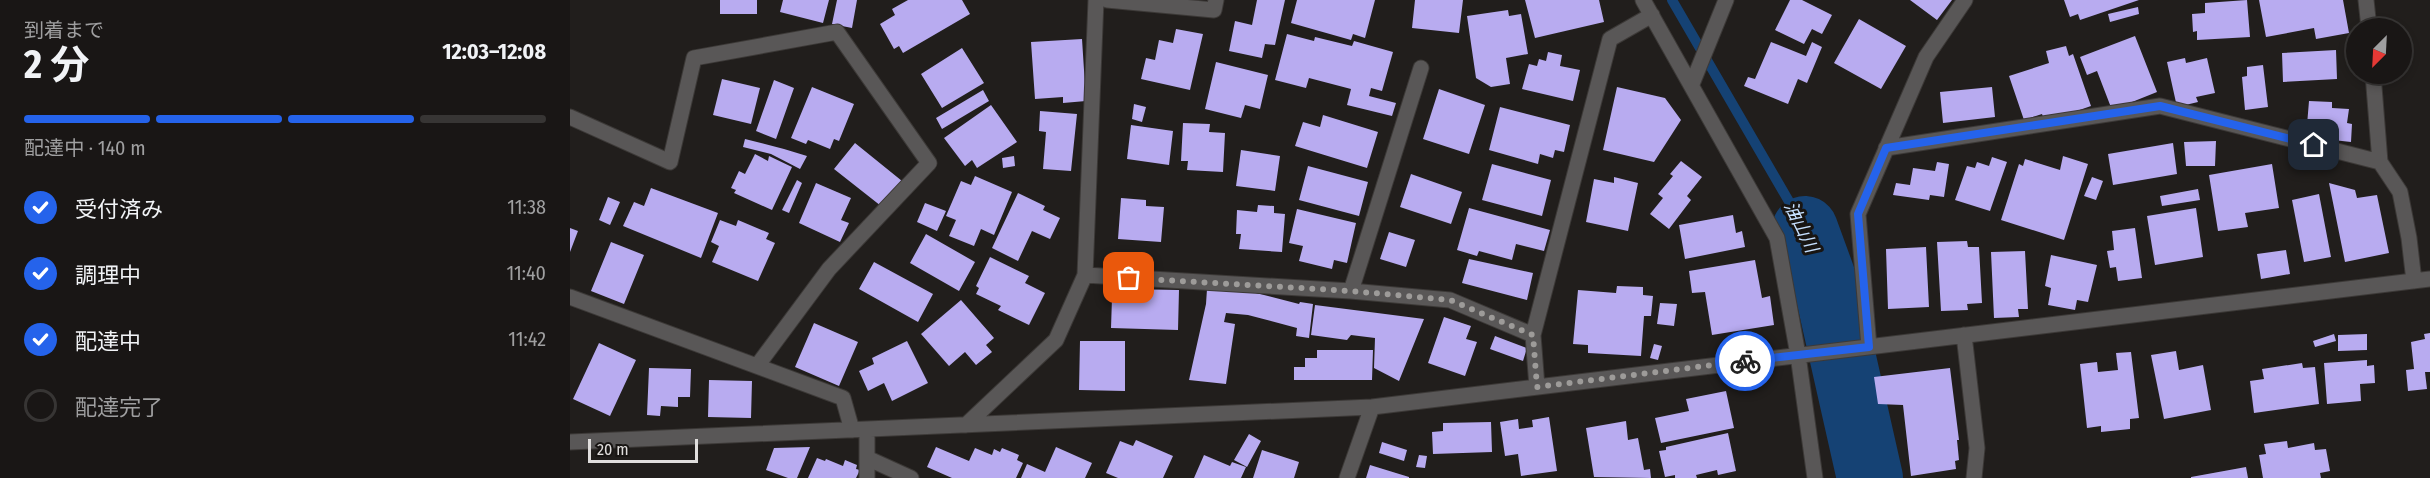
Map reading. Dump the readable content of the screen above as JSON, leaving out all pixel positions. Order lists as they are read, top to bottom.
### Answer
{
  "water": ["油山川"],
  "scale_bar": "20 m",
  "north": "bottom left",
  "page": {
    "heading": ["2 分", "到着まで", "12:03–12:08"],
    "bar": "配達中 · 140 m",
    "list": [
      ["受付済み", "11:38"],
      ["調理中", "11:40"],
      ["配達中", "11:42"],
      "配達完了"
    ],
    "scale": "20 m"
  }
}
